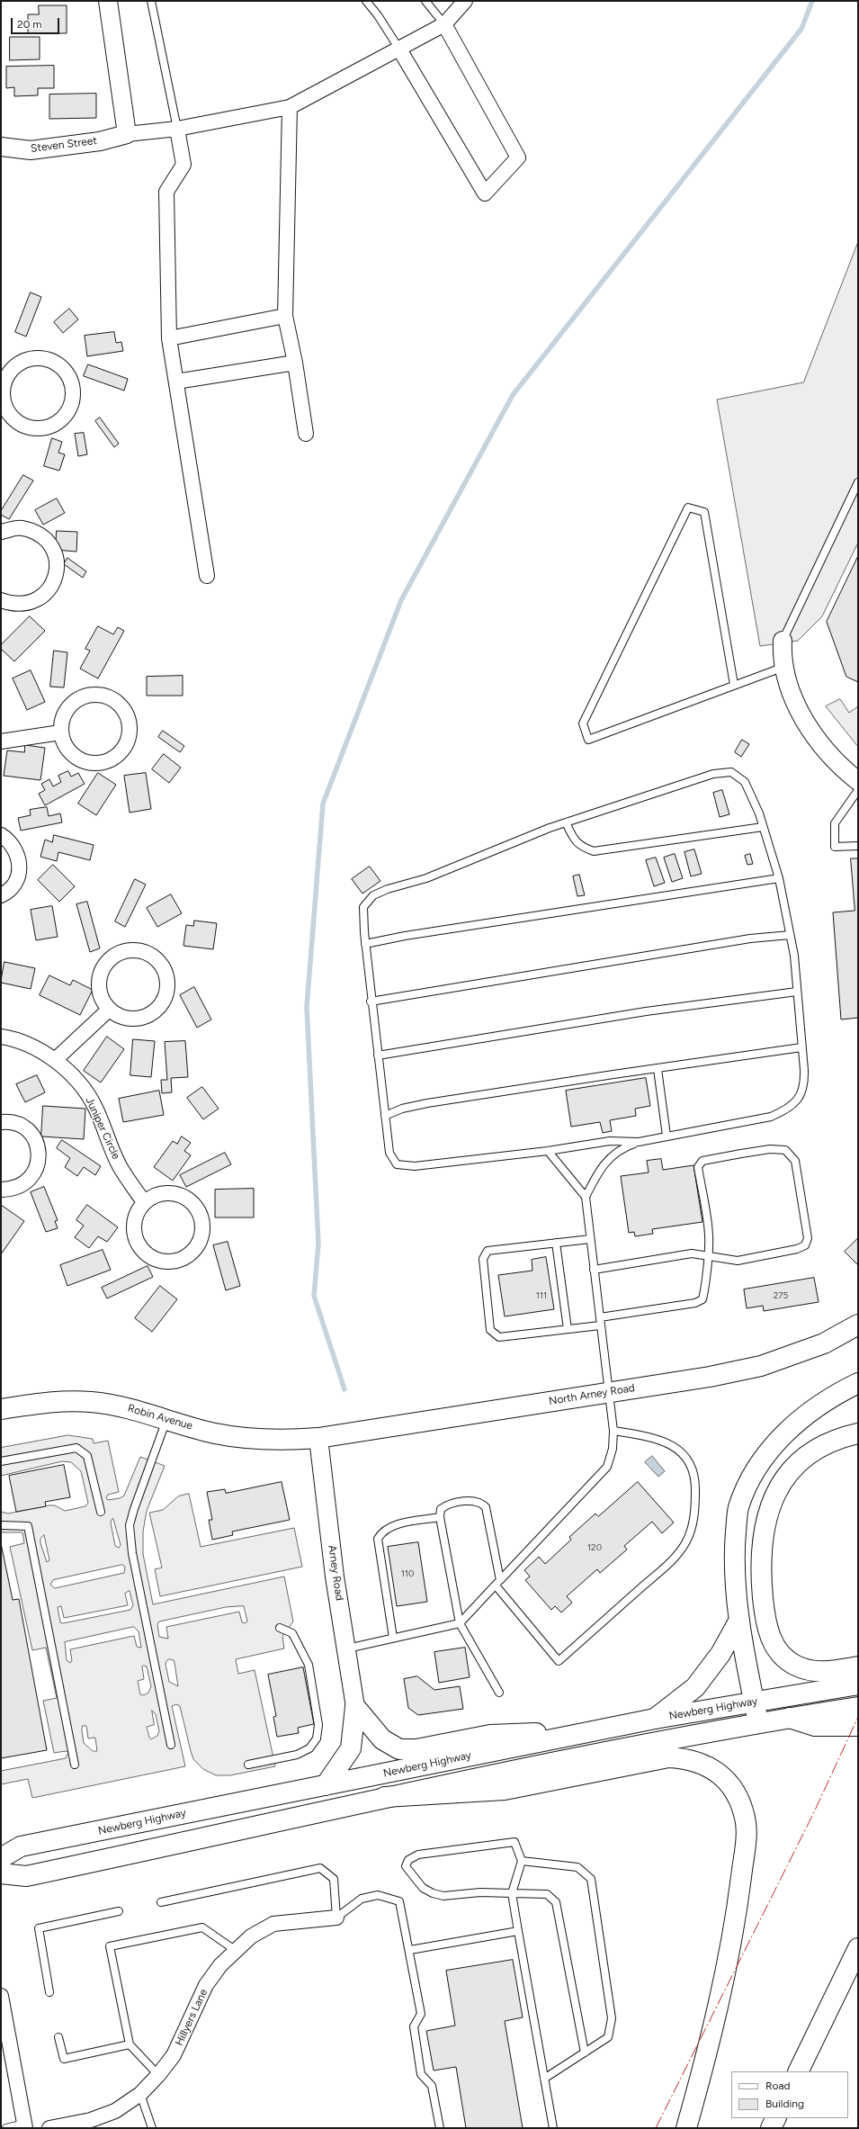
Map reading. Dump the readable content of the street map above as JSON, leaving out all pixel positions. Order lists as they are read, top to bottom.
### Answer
{
  "streets": {
    "main road": ["North Arney Road", "Robin Avenue", "Newberg Highway"],
    "street": [
      "Steven Street",
      "Juniper Circle",
      "Arney Road",
      "Hillyers Lane"
    ]
  },
  "crossings": [
    ["North Arney Road", "Robin Avenue"],
    ["North Arney Road", "Arney Road"],
    ["Robin Avenue", "Arney Road"]
  ],
  "house_numbers": [
    "111",
    "275",
    "120",
    "110"
  ],
  "legend": ["Road", "Building"],
  "scale_bar": "20 m"
}
